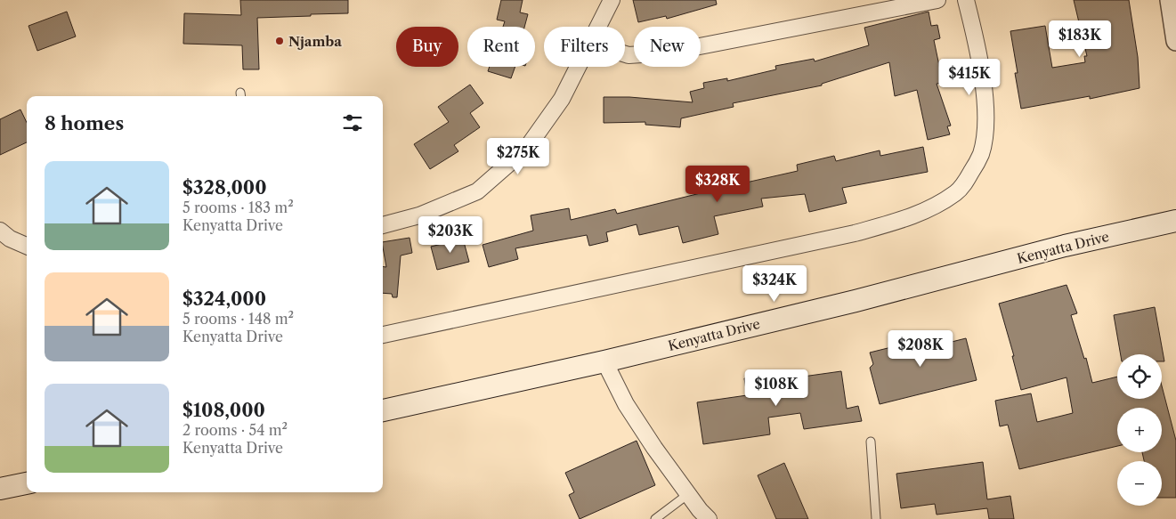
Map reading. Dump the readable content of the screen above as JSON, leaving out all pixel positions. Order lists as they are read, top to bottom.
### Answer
{
  "streets": {
    "main road": ["Kenyatta Drive"]
  },
  "places": ["Njamba"],
  "page": {
    "price": [
      "$183K",
      "$415K",
      "$275K",
      "$328K",
      "$203K",
      "$324K",
      "$208K",
      "$108K"
    ],
    "chip": [
      "Buy",
      "Rent",
      "Filters",
      "New"
    ],
    "heading": "8 homes",
    "list": [
      {
        "name": "$328,000",
        "note": "5 rooms · 183 m² · Kenyatta Drive"
      },
      {
        "name": "$324,000",
        "note": "5 rooms · 148 m² · Kenyatta Drive"
      },
      {
        "name": "$108,000",
        "note": "2 rooms · 54 m² · Kenyatta Drive"
      }
    ],
    "map_buttons": ["+", "−"]
  }
}
